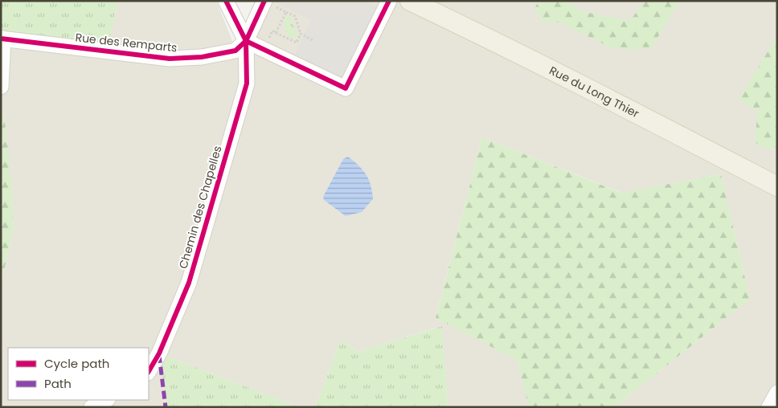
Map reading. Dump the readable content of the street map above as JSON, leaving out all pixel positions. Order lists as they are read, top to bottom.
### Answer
{
  "streets": {
    "main road": ["Rue du Long Thier"],
    "street": ["Rue des Remparts", "Chemin des Chapelles"]
  },
  "crossings": [
    ["Rue des Remparts", "Chemin des Chapelles"]
  ],
  "legend": ["Cycle path", "Path"]
}
